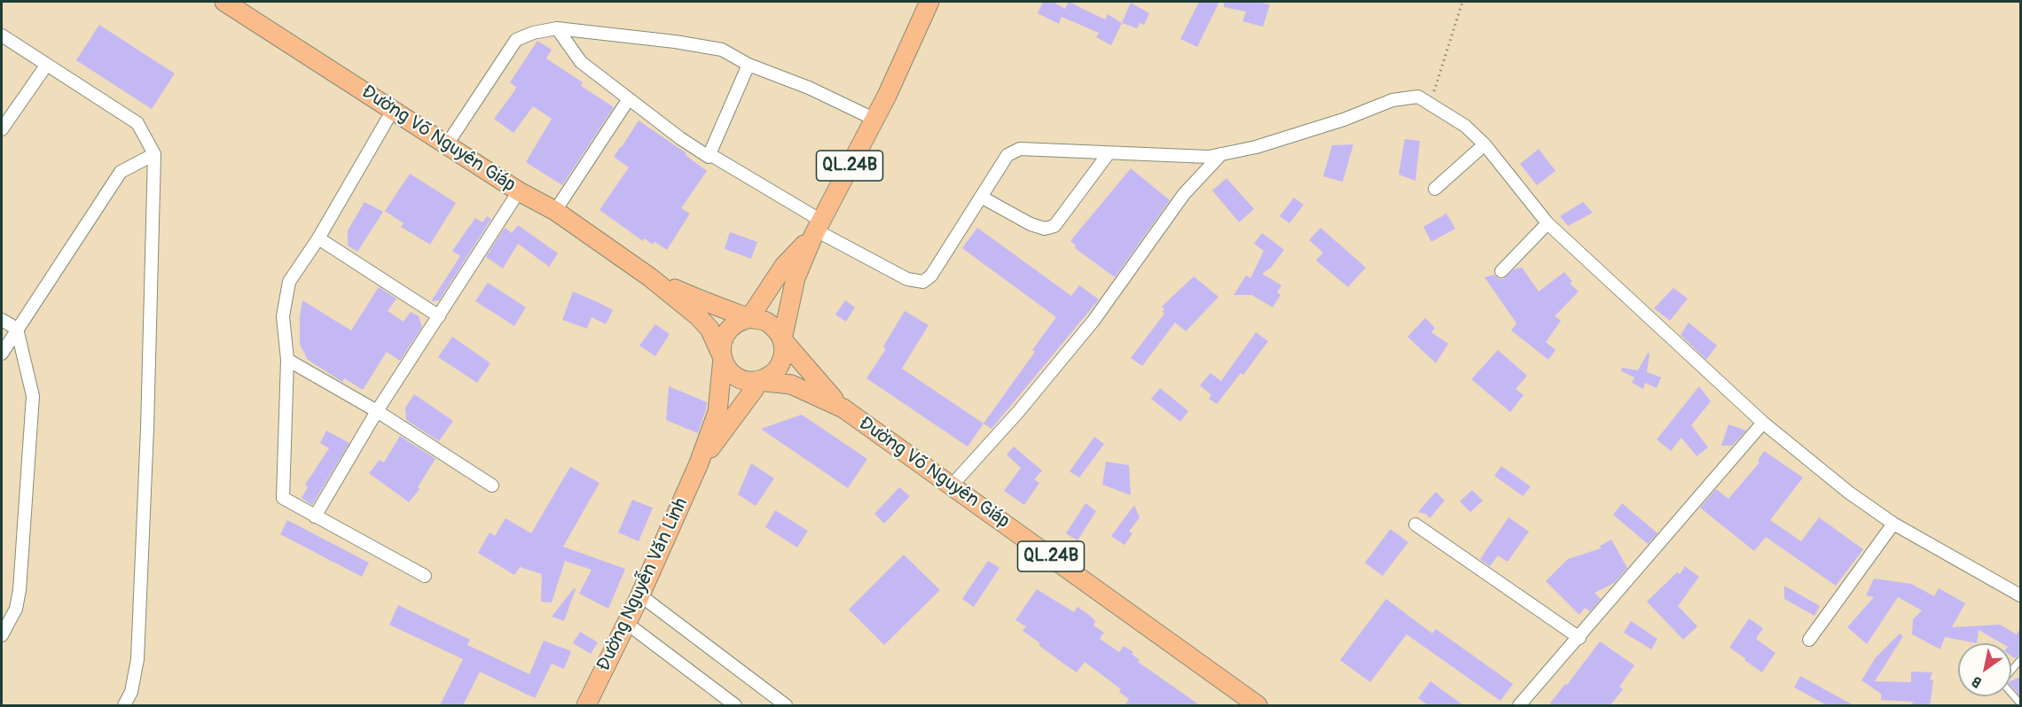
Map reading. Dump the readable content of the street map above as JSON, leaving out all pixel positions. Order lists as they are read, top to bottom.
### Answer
{
  "streets": {
    "main road": ["Đường Võ Nguyên Giáp", "QL.24B", "Đường Nguyễn Văn Linh"]
  },
  "crossings": [
    ["Đường Võ Nguyên Giáp", "QL.24B"],
    ["Đường Võ Nguyên Giáp", "Đường Nguyễn Văn Linh"],
    ["QL.24B", "Đường Nguyễn Văn Linh"]
  ],
  "north": "bottom left"
}
